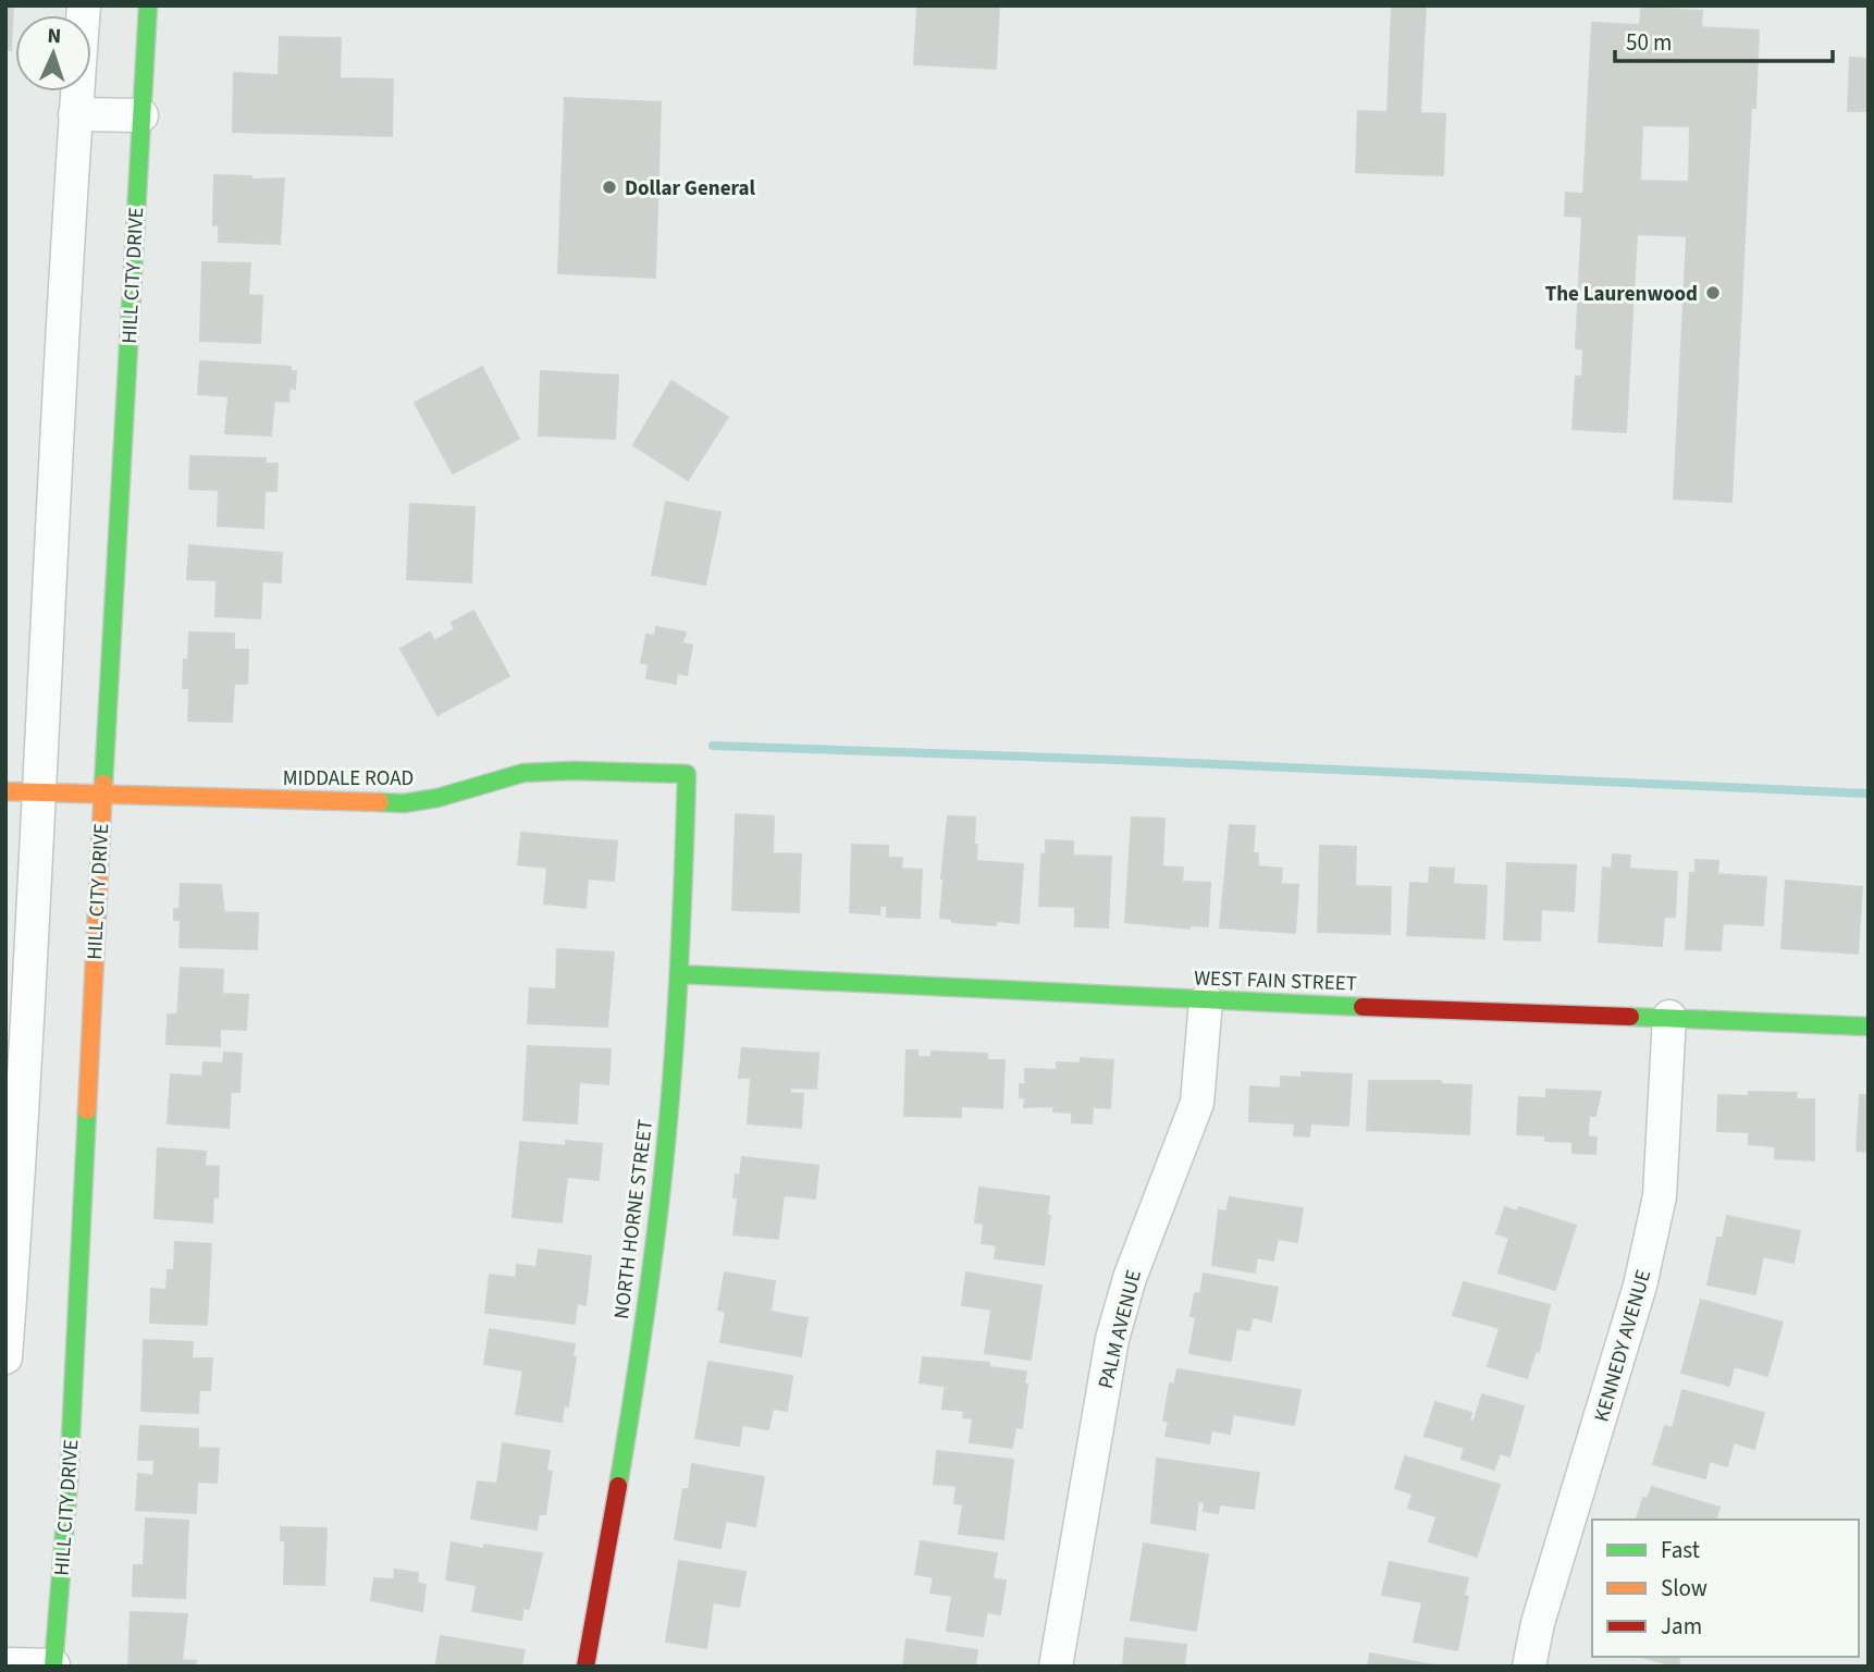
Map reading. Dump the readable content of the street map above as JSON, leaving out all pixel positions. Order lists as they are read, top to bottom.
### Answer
{
  "streets": {
    "street": [
      "HILL CITY DRIVE",
      "MIDDALE ROAD",
      "WEST FAIN STREET",
      "NORTH HORNE STREET",
      "PALM AVENUE",
      "KENNEDY AVENUE"
    ]
  },
  "crossings": [
    ["HILL CITY DRIVE", "MIDDALE ROAD"],
    ["MIDDALE ROAD", "NORTH HORNE STREET"],
    ["WEST FAIN STREET", "NORTH HORNE STREET"],
    ["WEST FAIN STREET", "PALM AVENUE"],
    ["WEST FAIN STREET", "KENNEDY AVENUE"]
  ],
  "places": ["Dollar General", "The Laurenwood"],
  "legend": ["Fast", "Slow", "Jam"],
  "scale_bar": "50 m",
  "north": "top"
}
